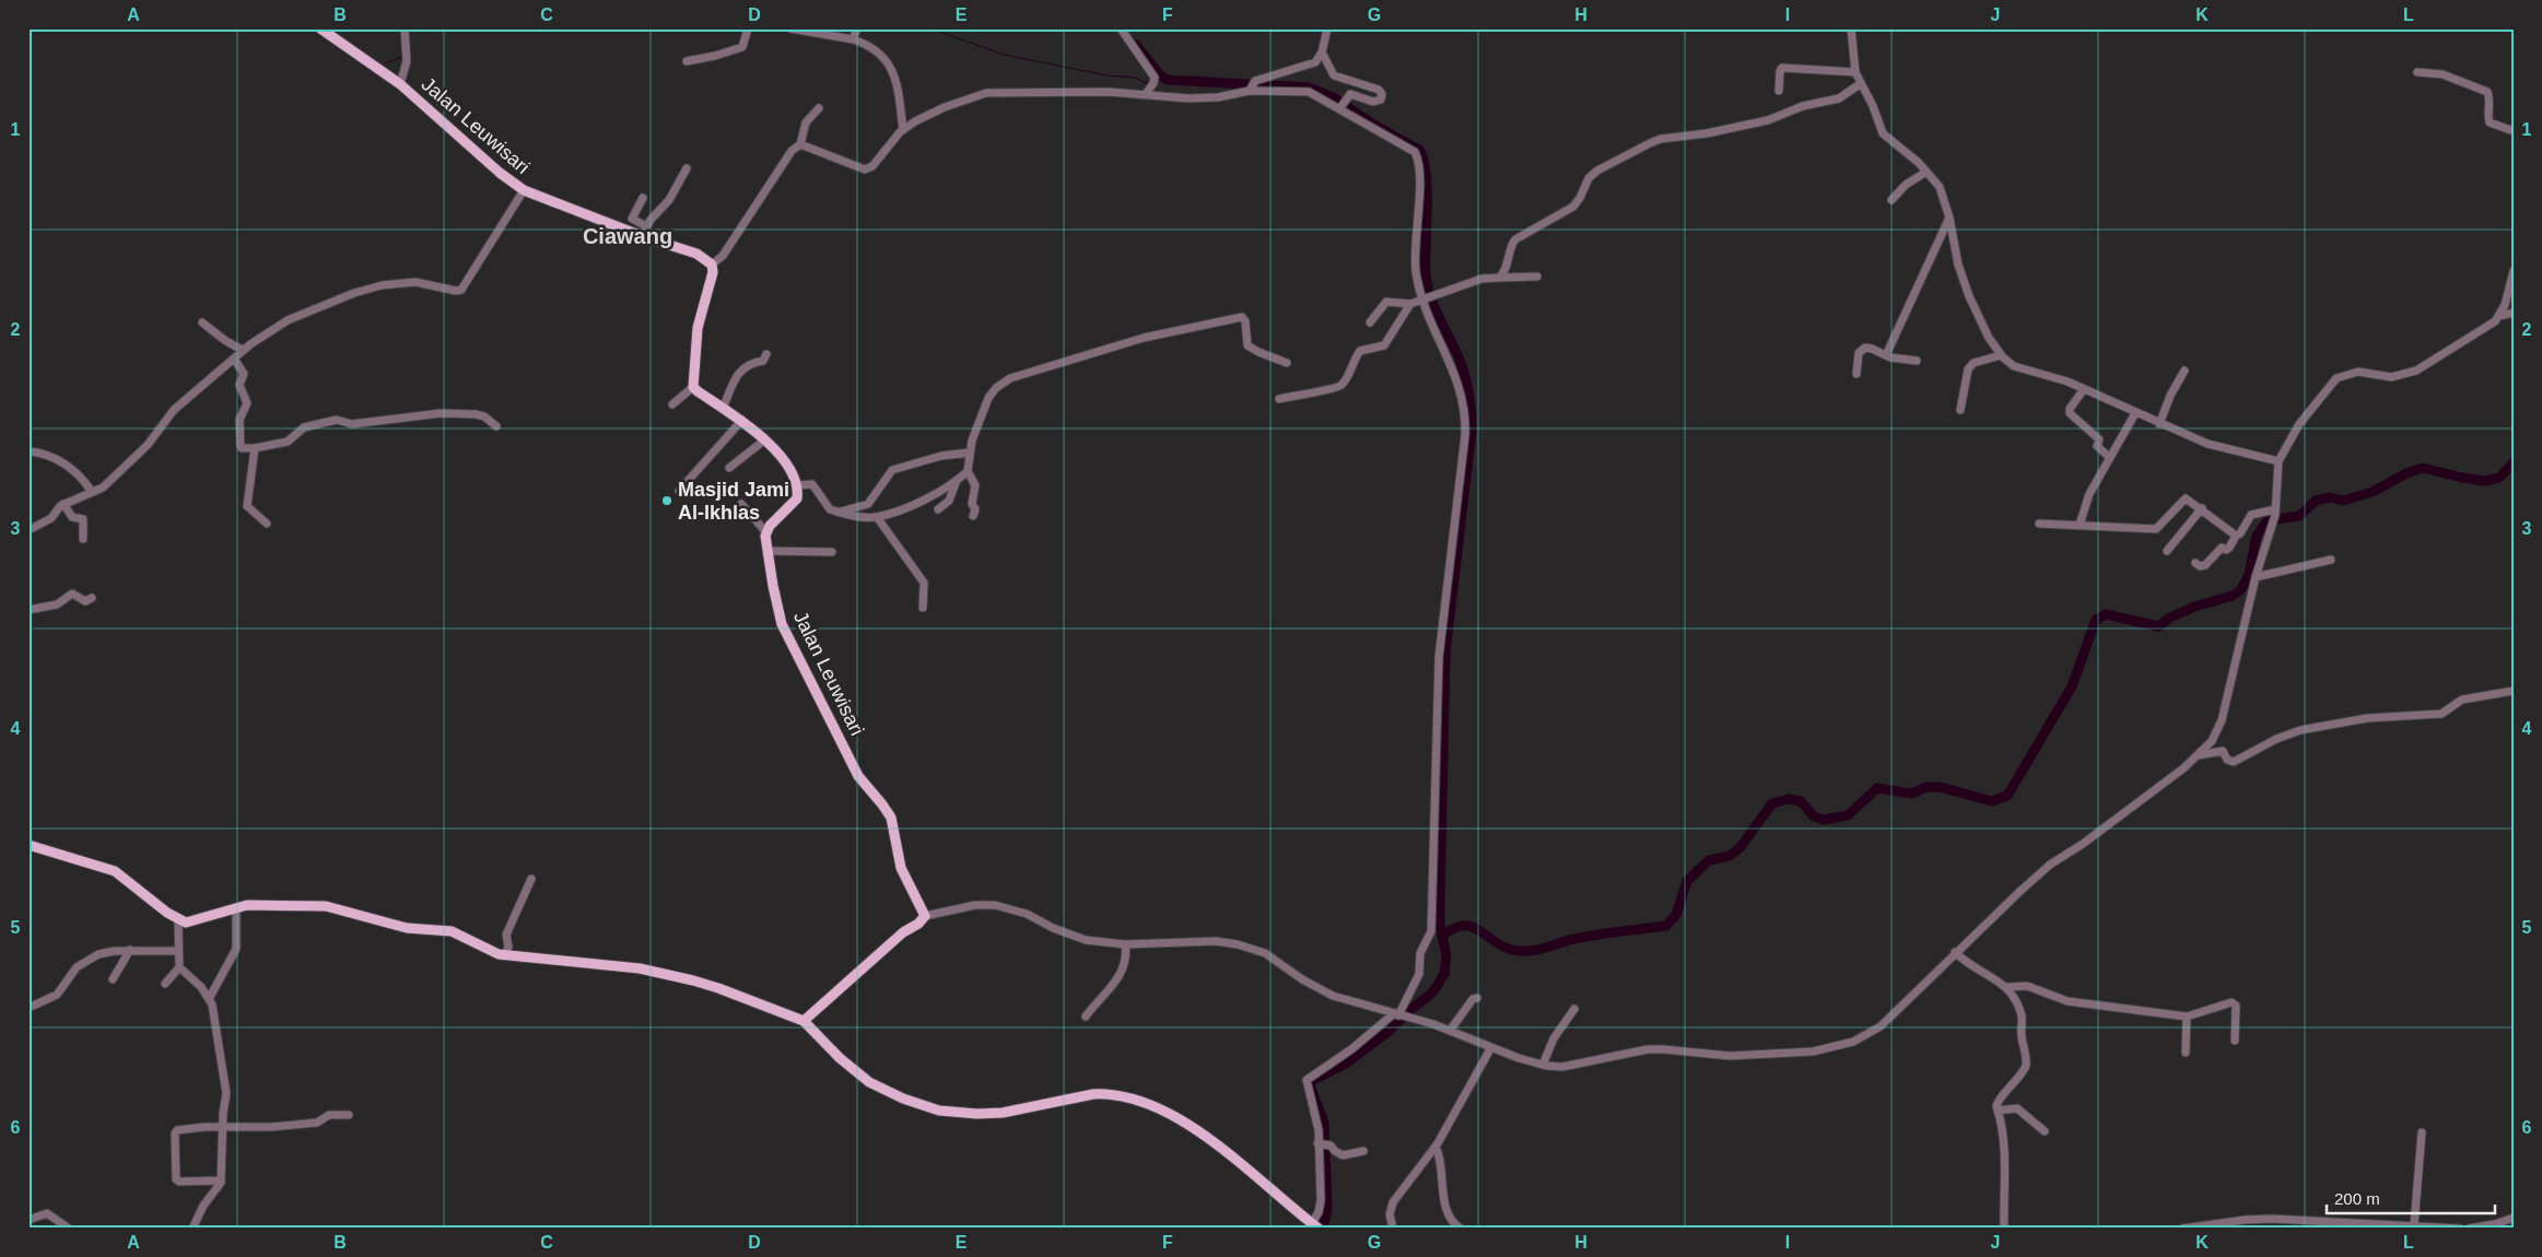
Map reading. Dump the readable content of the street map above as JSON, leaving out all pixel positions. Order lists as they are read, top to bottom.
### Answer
{
  "streets": {
    "main road": ["Jalan Leuwisari"]
  },
  "districts": ["Ciawang"],
  "places": ["Masjid Jami Al-Ikhlas"],
  "scale_bar": "200 m",
  "grid": {
    "columns": [
      "A",
      "B",
      "C",
      "D",
      "E",
      "F",
      "G",
      "H",
      "I",
      "J",
      "K",
      "L"
    ],
    "rows": [
      "1",
      "2",
      "3",
      "4",
      "5",
      "6"
    ]
  }
}
